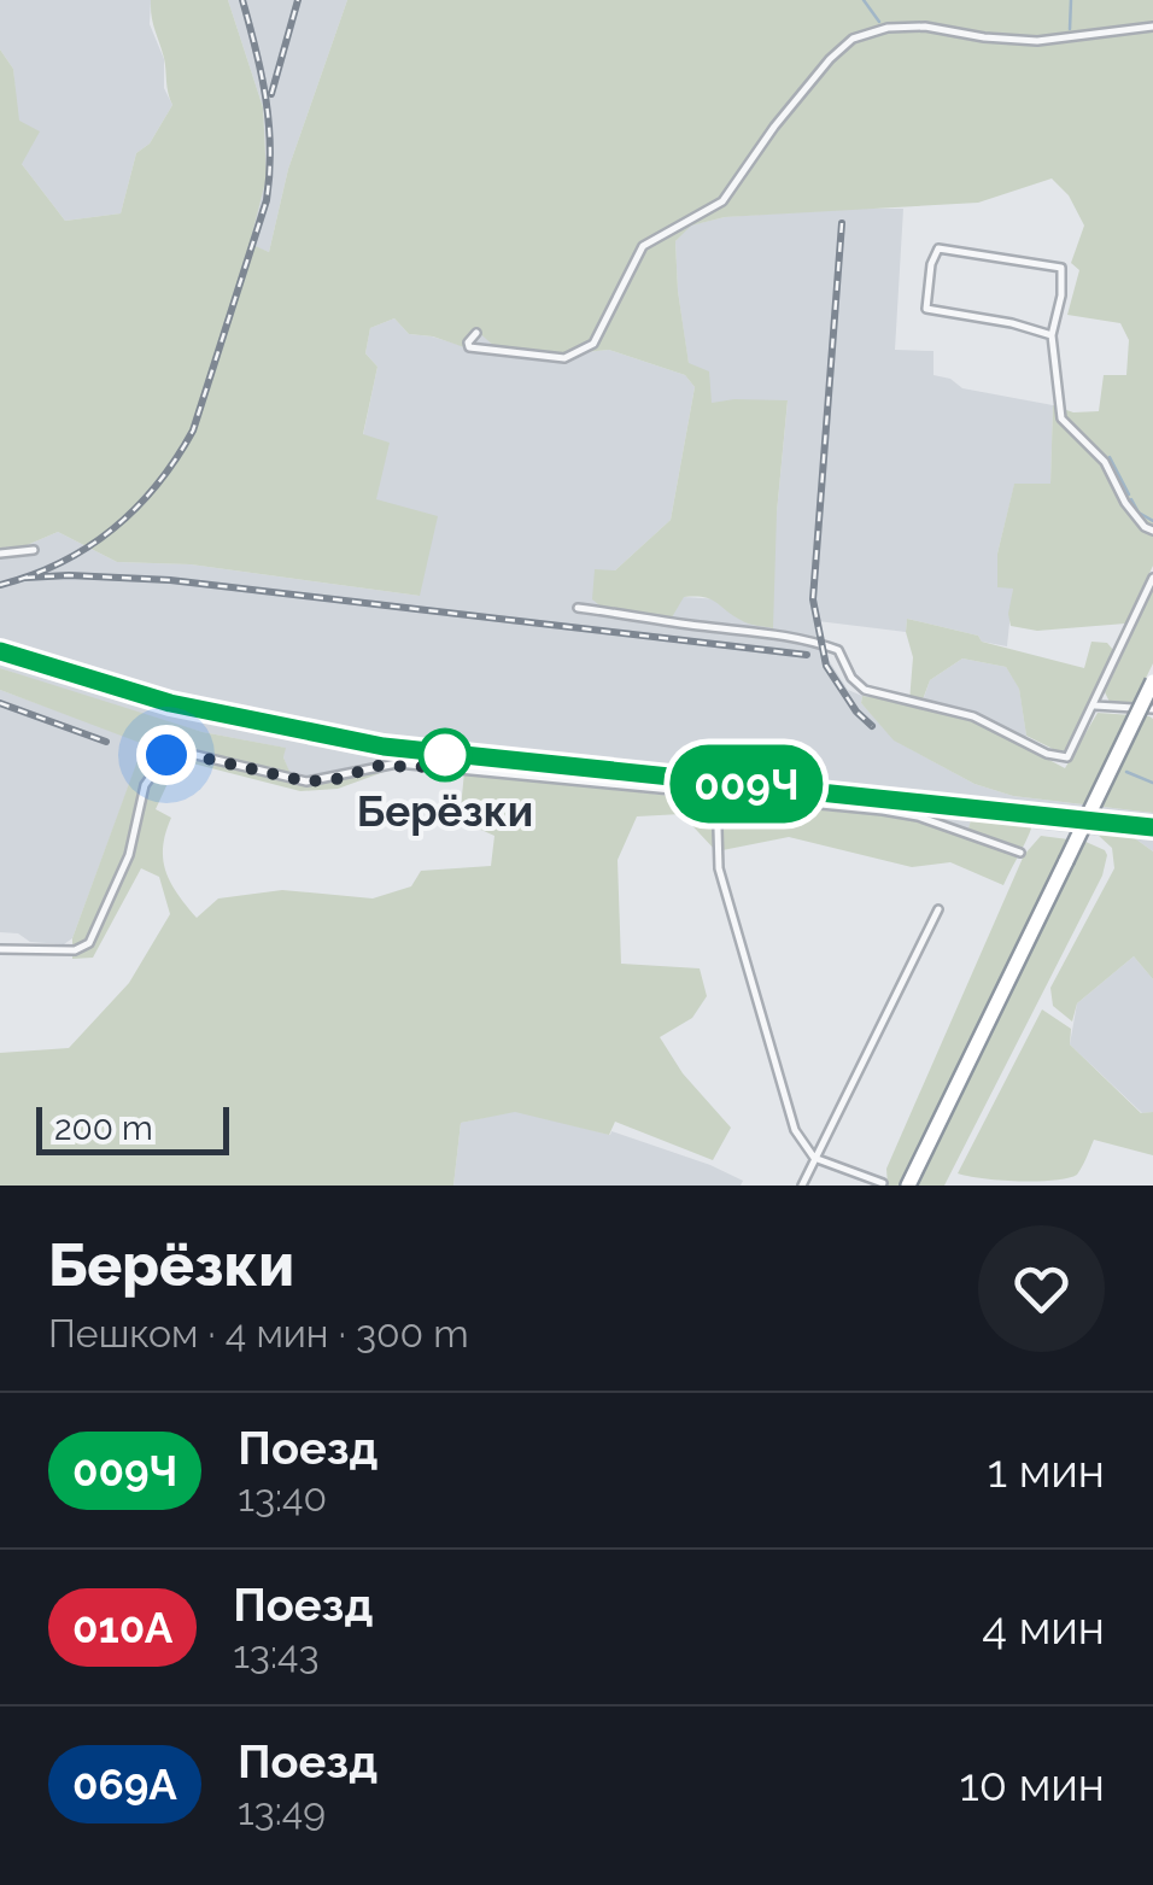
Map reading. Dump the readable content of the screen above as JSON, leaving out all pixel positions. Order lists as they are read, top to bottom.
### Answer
{
  "places": ["Берёзки"],
  "scale_bar": "200 m",
  "page": {
    "on_map": "009Ч",
    "scale": "200 m",
    "heading": ["Берёзки", "Пешком · 4 мин · 300 m"],
    "list": [
      {
        "mark": "009Ч",
        "name": "Поезд",
        "note": "13:40",
        "value": "1 мин"
      },
      {
        "mark": "010А",
        "name": "Поезд",
        "note": "13:43",
        "value": "4 мин"
      },
      {
        "mark": "069А",
        "name": "Поезд",
        "note": "13:49",
        "value": "10 мин"
      }
    ]
  }
}
